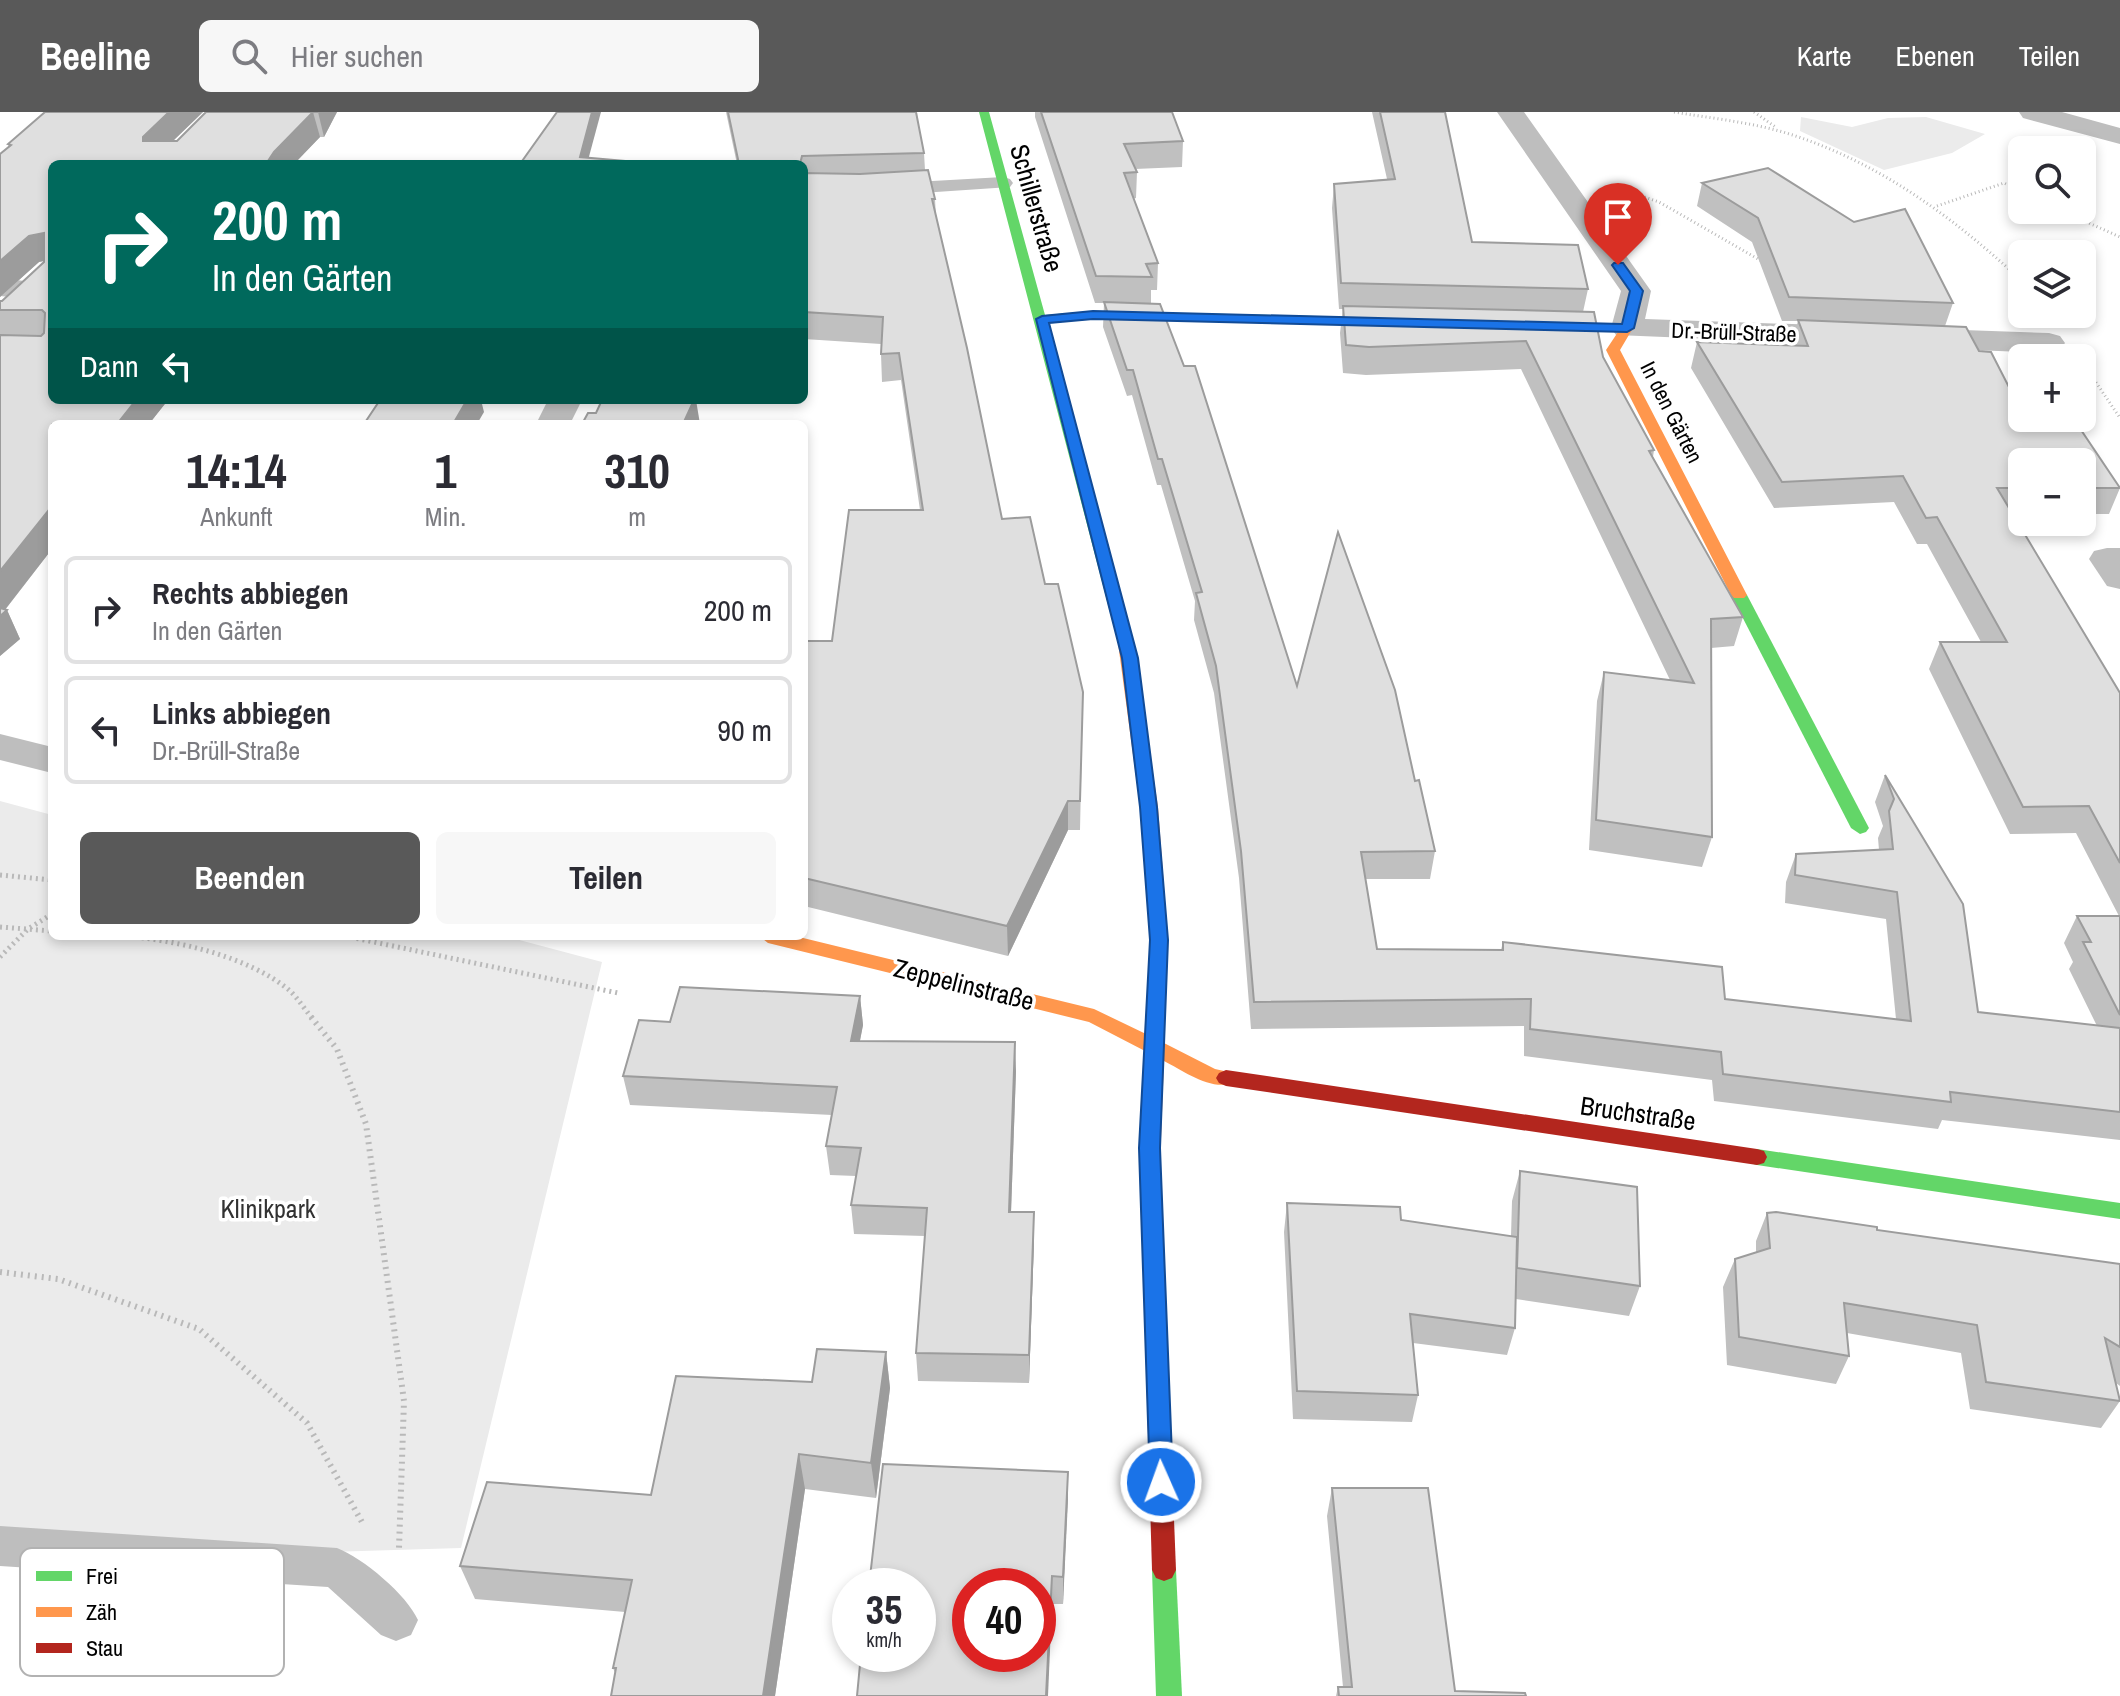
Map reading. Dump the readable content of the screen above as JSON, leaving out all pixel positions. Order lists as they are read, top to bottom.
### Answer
{
  "streets": {
    "street": [
      "Schillerstraße",
      "Dr.-Brüll-Straße",
      "In den Gärten",
      "Zeppelinstraße",
      "Bruchstraße"
    ]
  },
  "crossings": [
    ["Schillerstraße", "Zeppelinstraße"],
    ["Schillerstraße", "Bruchstraße"],
    ["Dr.-Brüll-Straße", "In den Gärten"],
    ["Zeppelinstraße", "Bruchstraße"]
  ],
  "parks": ["Klinikpark"],
  "legend": ["Frei", "Zäh", "Stau"],
  "page": {
    "header": "Beeline",
    "search": "Hier suchen",
    "nav": ["Karte", "Ebenen", "Teilen"],
    "map_buttons": ["+", "−"],
    "turn": ["200 m", "In den Gärten"],
    "then": "Dann",
    "eta": [
      "14:14",
      "Ankunft",
      "1",
      "Min.",
      "310",
      "m"
    ],
    "list": [
      {
        "name": "Rechts abbiegen",
        "note": "In den Gärten",
        "value": "200 m"
      },
      {
        "name": "Links abbiegen",
        "note": "Dr.-Brüll-Straße",
        "value": "90 m"
      }
    ],
    "buttons": ["Beenden", "Teilen"],
    "speed": "35 km/h",
    "limit": "40"
  }
}
